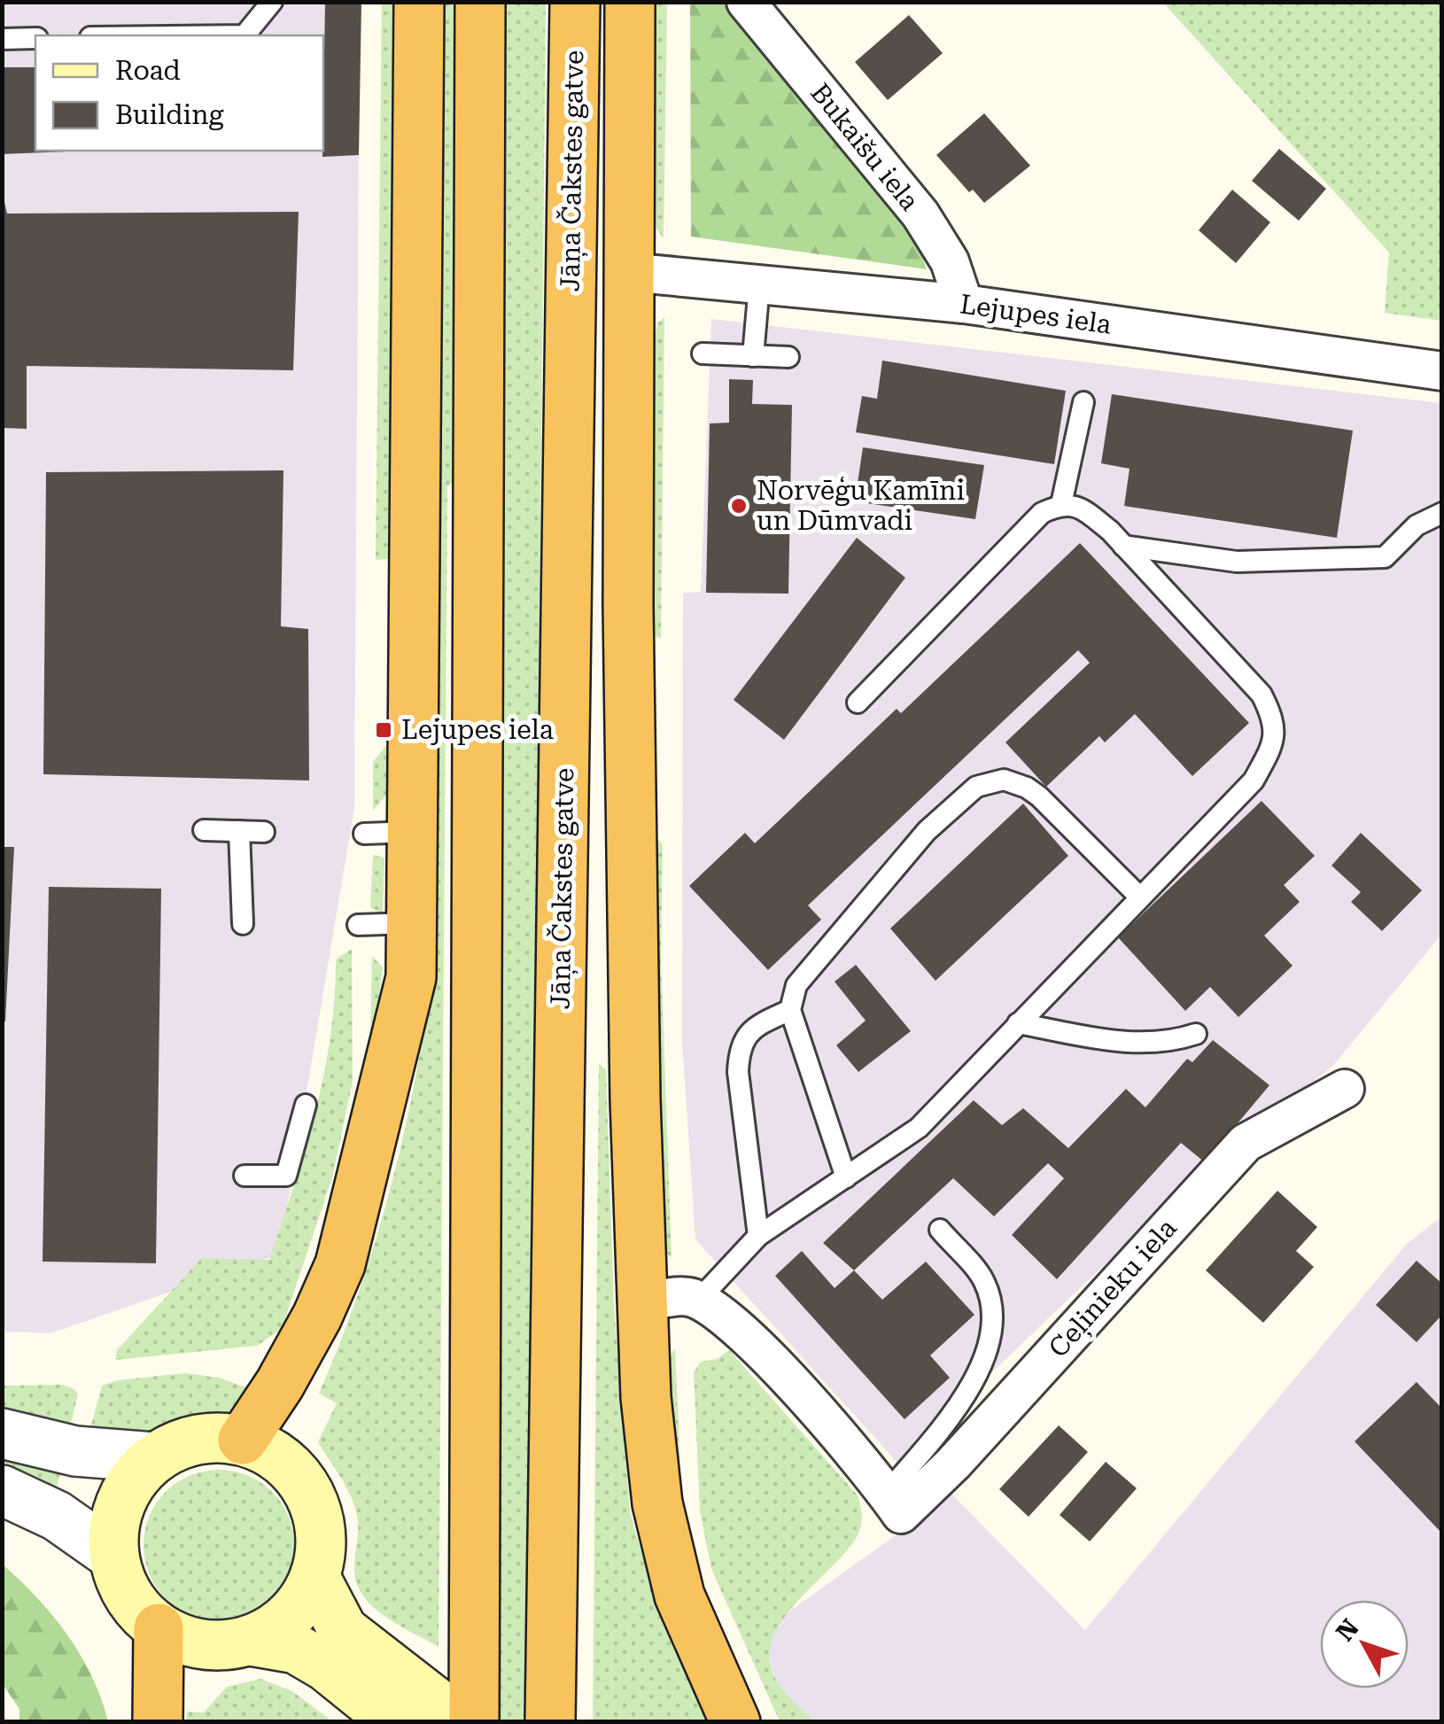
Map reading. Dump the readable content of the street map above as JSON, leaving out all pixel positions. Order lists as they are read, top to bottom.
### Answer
{
  "streets": {
    "highway": ["Jāņa Čakstes gatve"],
    "street": ["Bukaišu iela", "Lejupes iela", "Ceļinieku iela"]
  },
  "crossings": [
    ["Bukaišu iela", "Lejupes iela"]
  ],
  "places": {
    "other": ["Norvēģu Kamīni un Dūmvadi"],
    "transit": ["Lejupes iela"]
  },
  "legend": ["Road", "Building"],
  "north": "top left"
}
